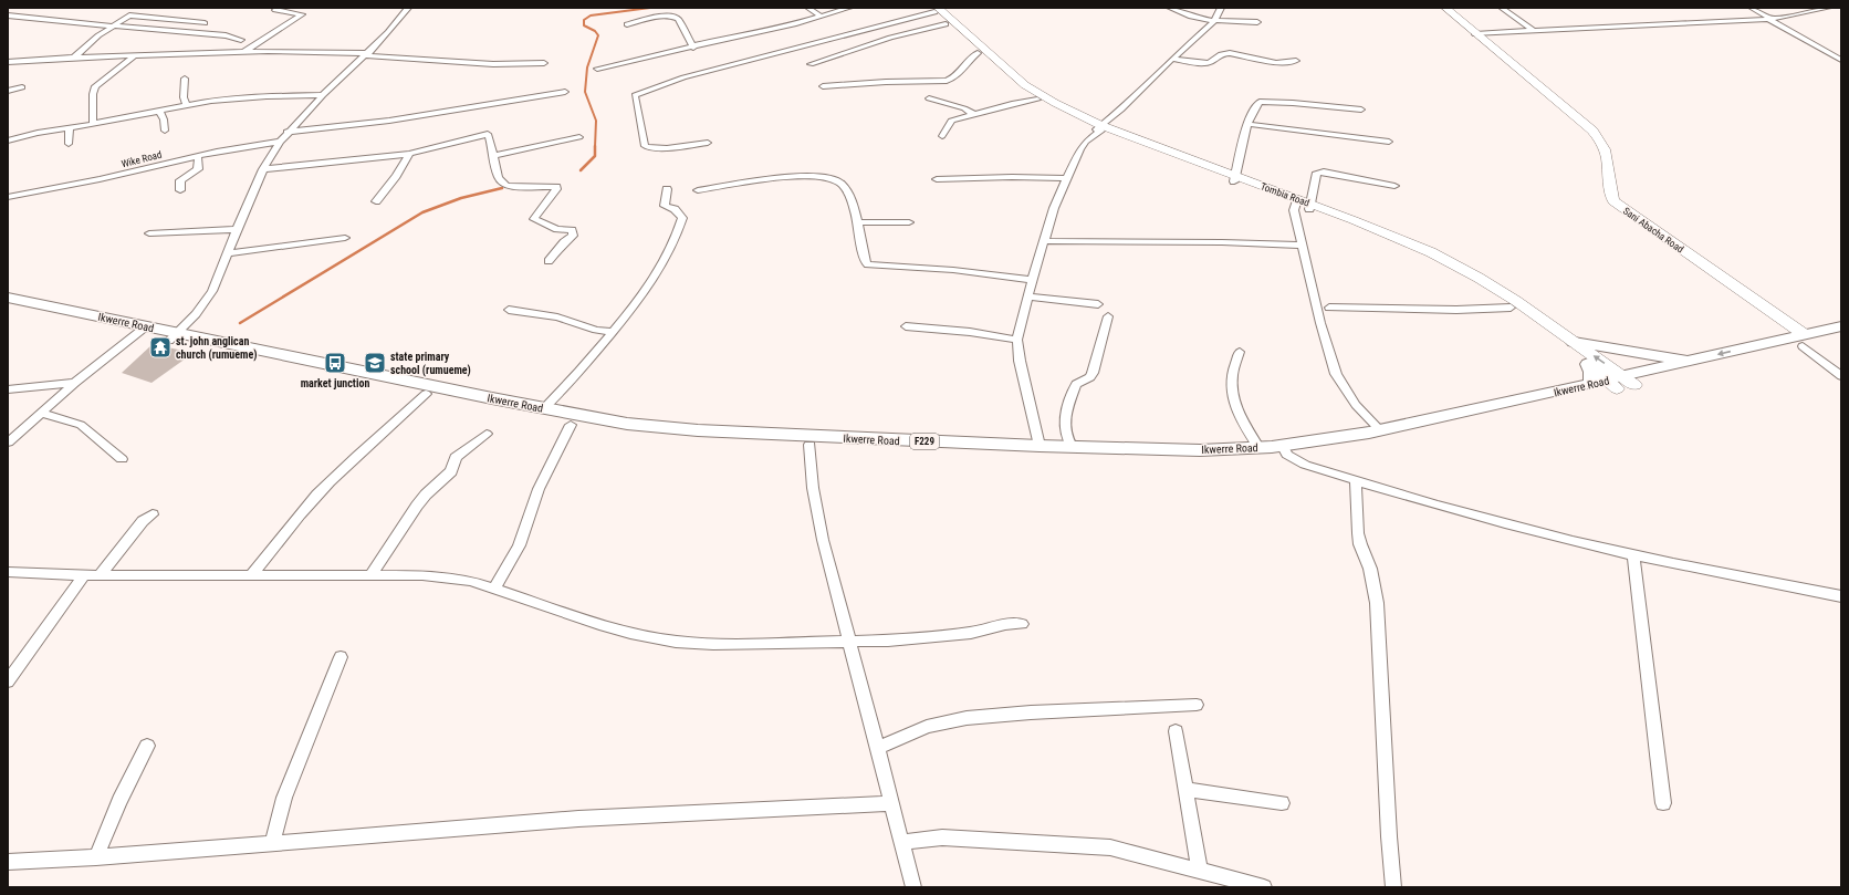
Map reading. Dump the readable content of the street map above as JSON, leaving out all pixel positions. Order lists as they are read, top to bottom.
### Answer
{
  "streets": {
    "main road": [
      "Tombia Road",
      "Sani Abacha Road",
      "Ikwerre Road",
      "F229"
    ],
    "street": ["Wike Road"]
  },
  "crossings": [
    ["Tombia Road", "Ikwerre Road"],
    ["Sani Abacha Road", "Ikwerre Road"]
  ],
  "places": {
    "temple": ["st. john anglican church (rumueme)"],
    "bus stop": ["market junction"],
    "school or university": ["state primary school (rumueme)"]
  }
}
